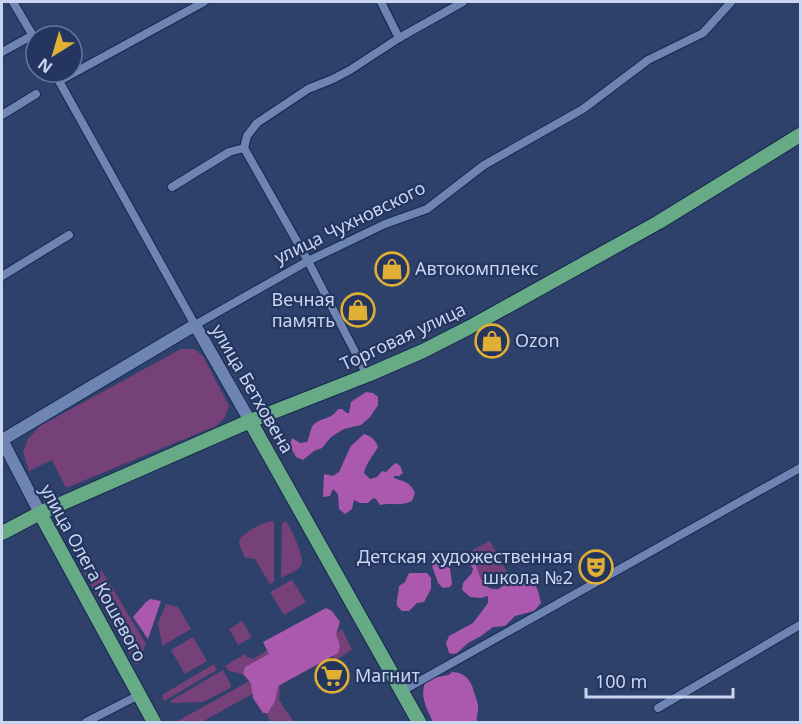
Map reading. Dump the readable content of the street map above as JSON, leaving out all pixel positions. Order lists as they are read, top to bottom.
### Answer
{
  "streets": {
    "main road": ["Торговая улица", "улица Бетховена", "улица Олега Кошевого"],
    "street": ["улица Чухновского"]
  },
  "crossings": [
    ["улица Чухновского", "улица Бетховена"],
    ["улица Чухновского", "улица Олега Кошевого"],
    ["Торговая улица", "улица Бетховена"],
    ["Торговая улица", "улица Олега Кошевого"]
  ],
  "places": {
    "shop": ["Автокомплекс", "Вечная память", "Ozon"],
    "theatre": ["Детская художественная школа №2"],
    "supermarket": ["Магнит"]
  },
  "scale_bar": "100 m",
  "north": "bottom left"
}
